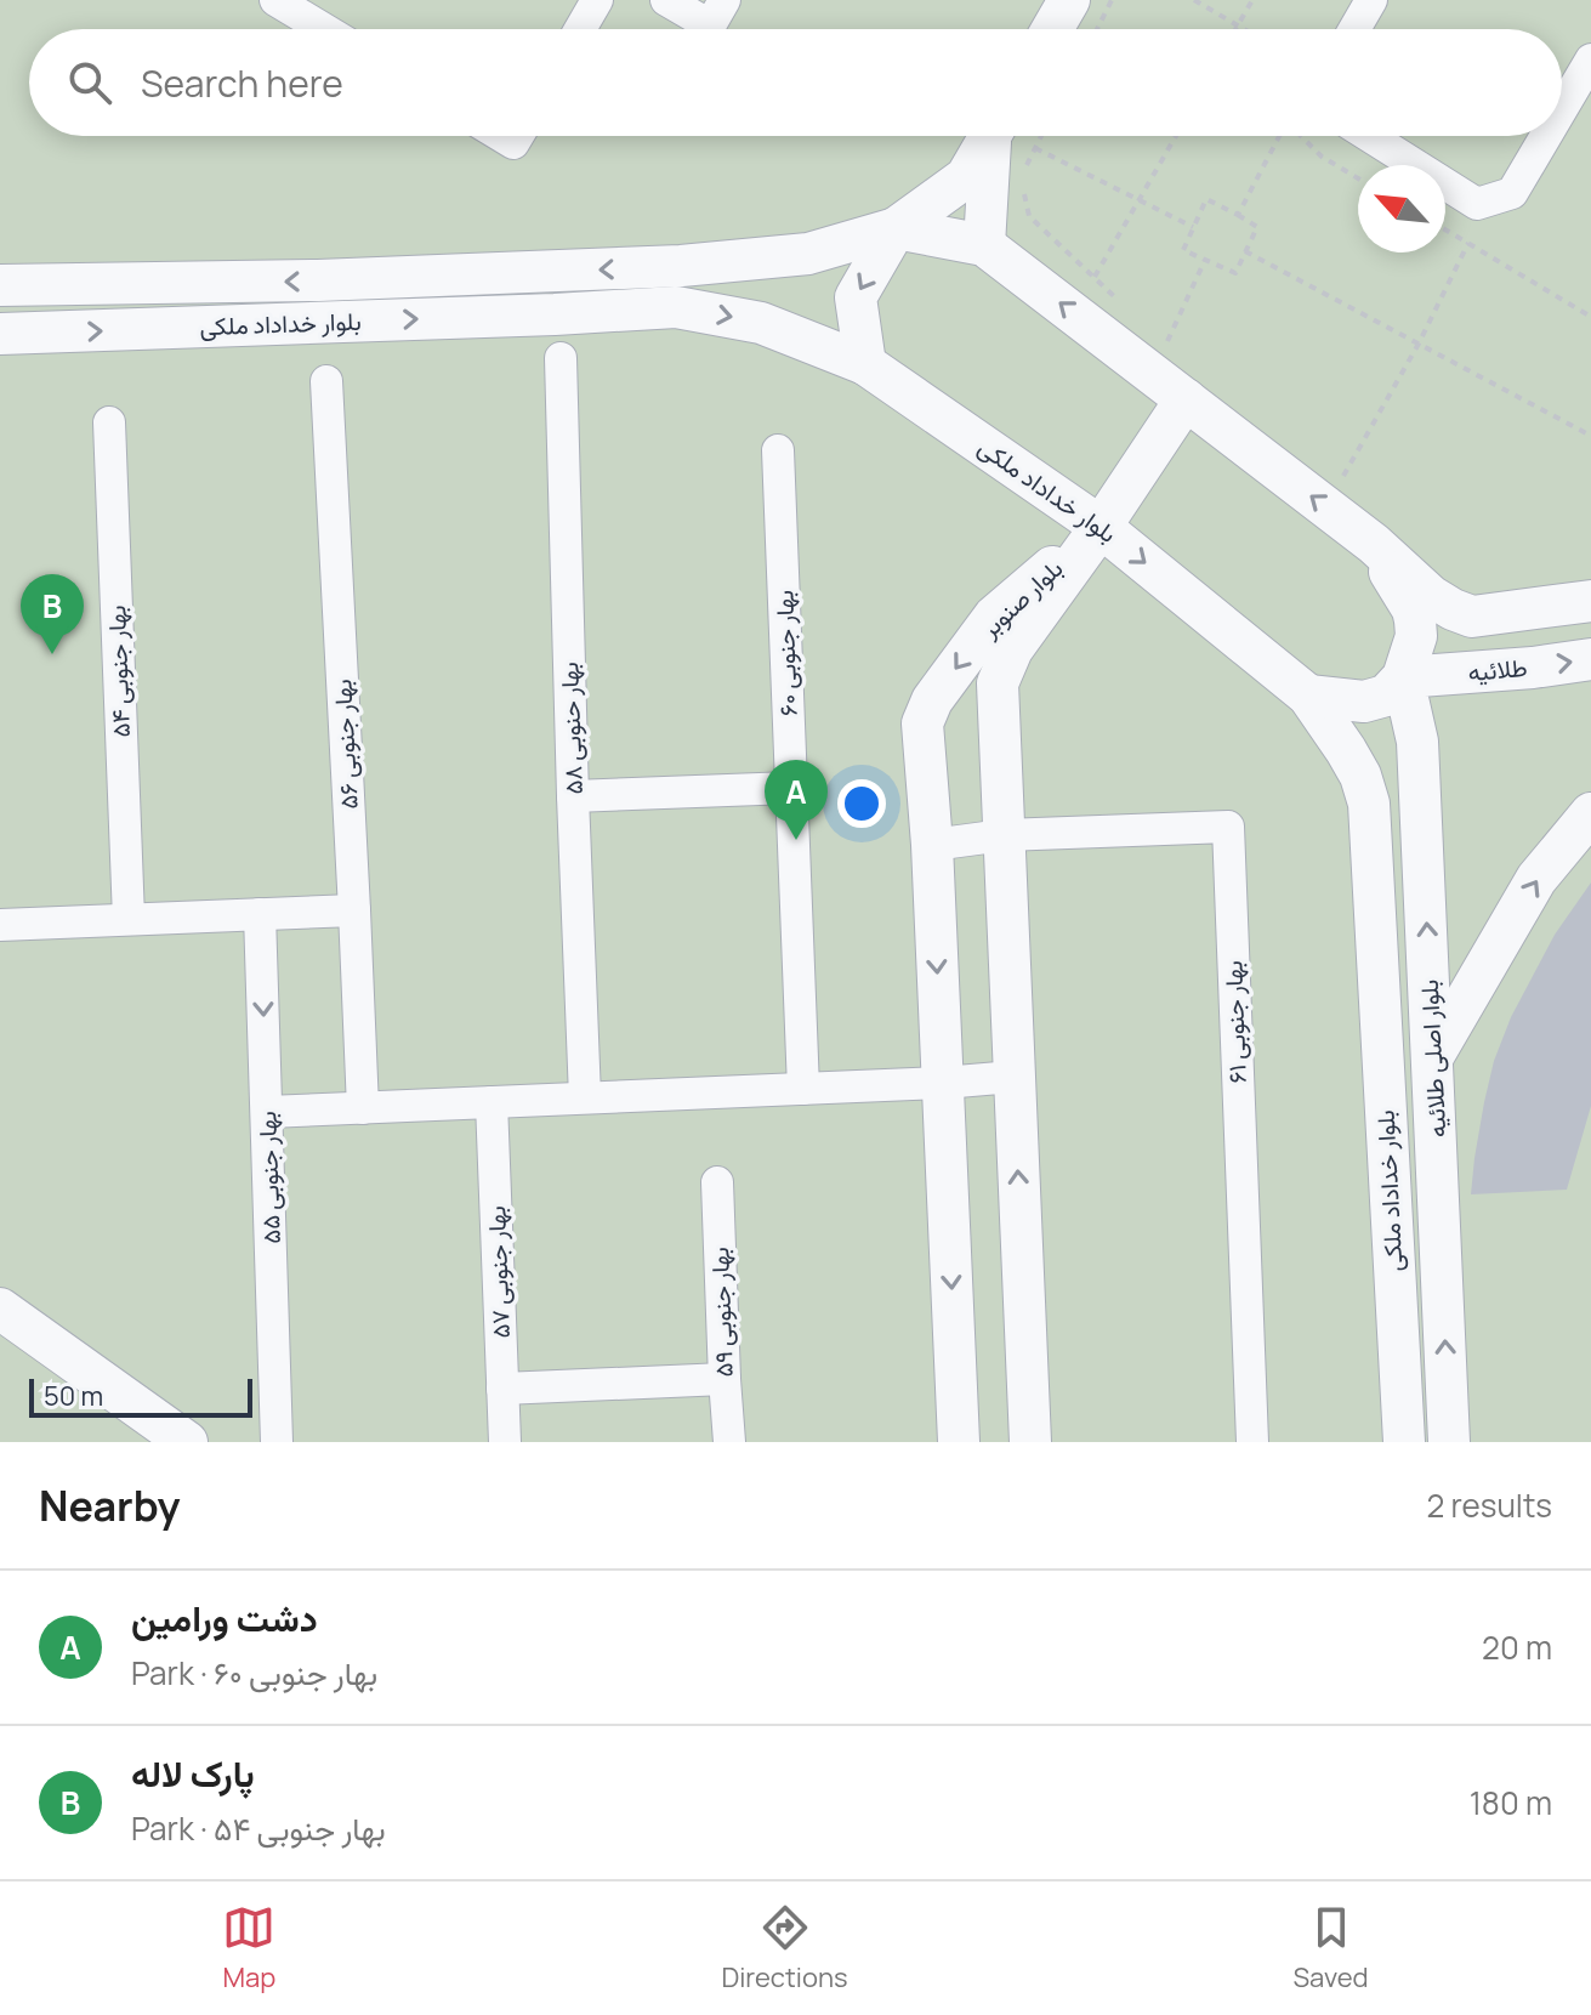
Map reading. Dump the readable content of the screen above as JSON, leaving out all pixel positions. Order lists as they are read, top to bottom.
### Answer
{
  "streets": {
    "street": [
      "بلوار خداداد ملکی",
      "بلوار صنوبر",
      "بهار جنوبی ۶۰",
      "طلائیه",
      "بهار جنوبی ۵۴",
      "بهار حنوبی ۵۸",
      "بهار جنوبی ۵۶",
      "بهار جنوبی ۶۱",
      "بلوار اصلی طلائیه",
      "بهار جنوبی ۵۵",
      "بهار جنوبی ۵۷",
      "بهار جنوبی ۵۹"
    ]
  },
  "crossings": [
    ["بلوار خداداد ملکی", "بلوار صنوبر"],
    ["بلوار صنوبر", "بهار جنوبی ۶۱"],
    ["طلائیه", "بلوار اصلی طلائیه"]
  ],
  "one_way": ["طلائیه", "بلوار اصلی طلائیه", "بهار جنوبی ۵۵"],
  "scale_bar": "50 m",
  "north": "top left",
  "page": {
    "search": "Search here",
    "pins": ["B", "A"],
    "scale": "50 m",
    "heading": ["Nearby", "2 results"],
    "list": [
      {
        "mark": "A",
        "name": "دشت ورامین",
        "note": "Park · بهار جنوبی ۶۰",
        "value": "20 m"
      },
      {
        "mark": "B",
        "name": "پارک لاله",
        "note": "Park · بهار جنوبی ۵۴",
        "value": "180 m"
      }
    ],
    "nav": ["Map", "Directions", "Saved"]
  }
}
